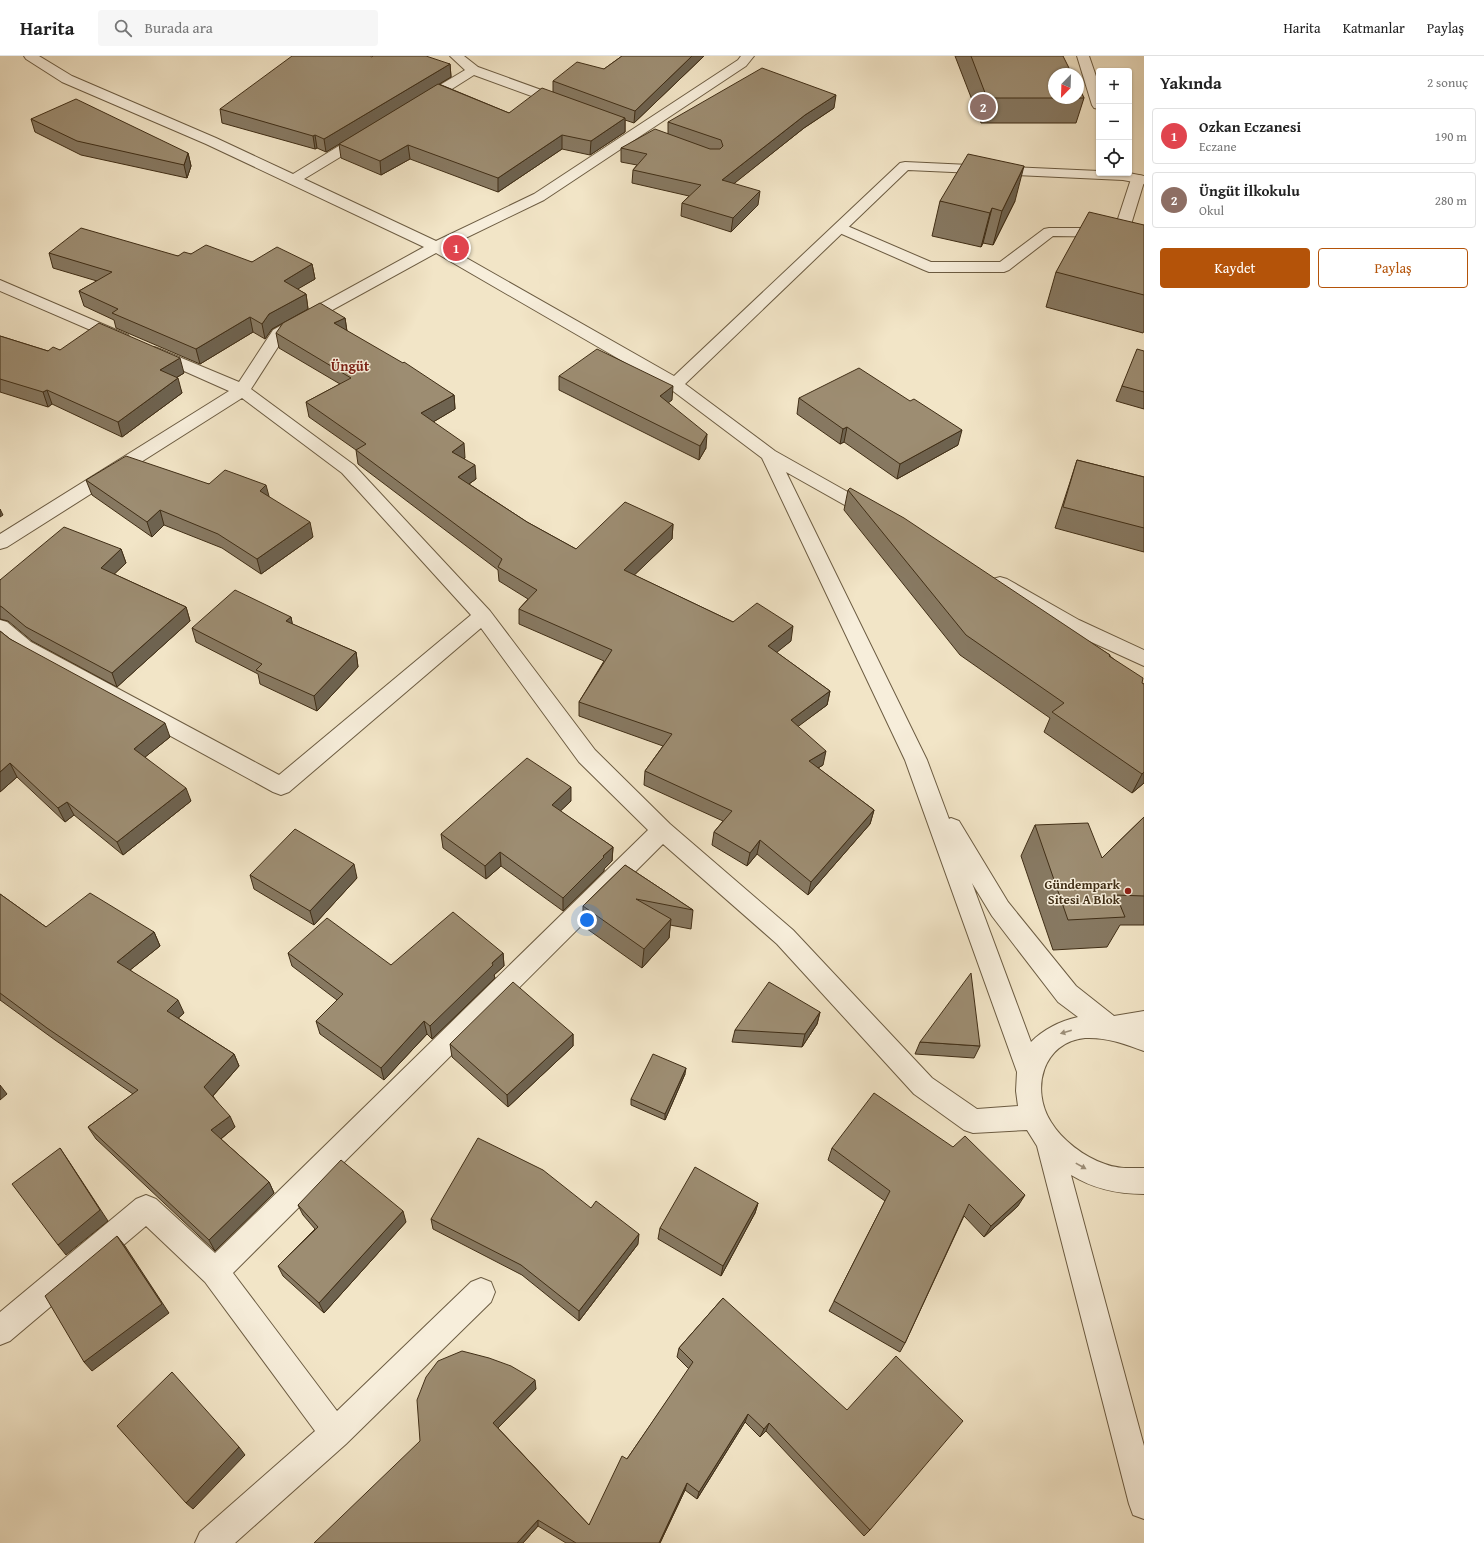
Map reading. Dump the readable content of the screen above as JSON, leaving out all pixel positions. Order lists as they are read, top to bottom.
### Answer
{
  "districts": ["Üngüt"],
  "places": ["Gündempark Sitesi A Blok"],
  "north": "bottom left",
  "page": {
    "header": "Harita",
    "search": "Burada ara",
    "nav": ["Harita", "Katmanlar", "Paylaş"],
    "heading": ["Yakında", "2 sonuç"],
    "map_buttons": ["+", "−"],
    "pins": ["2", "1"],
    "list": [
      {
        "mark": "1",
        "name": "Ozkan Eczanesi",
        "note": "Eczane",
        "value": "190 m"
      },
      {
        "mark": "2",
        "name": "Üngüt İlkokulu",
        "note": "Okul",
        "value": "280 m"
      }
    ],
    "buttons": ["Kaydet", "Paylaş"]
  }
}
